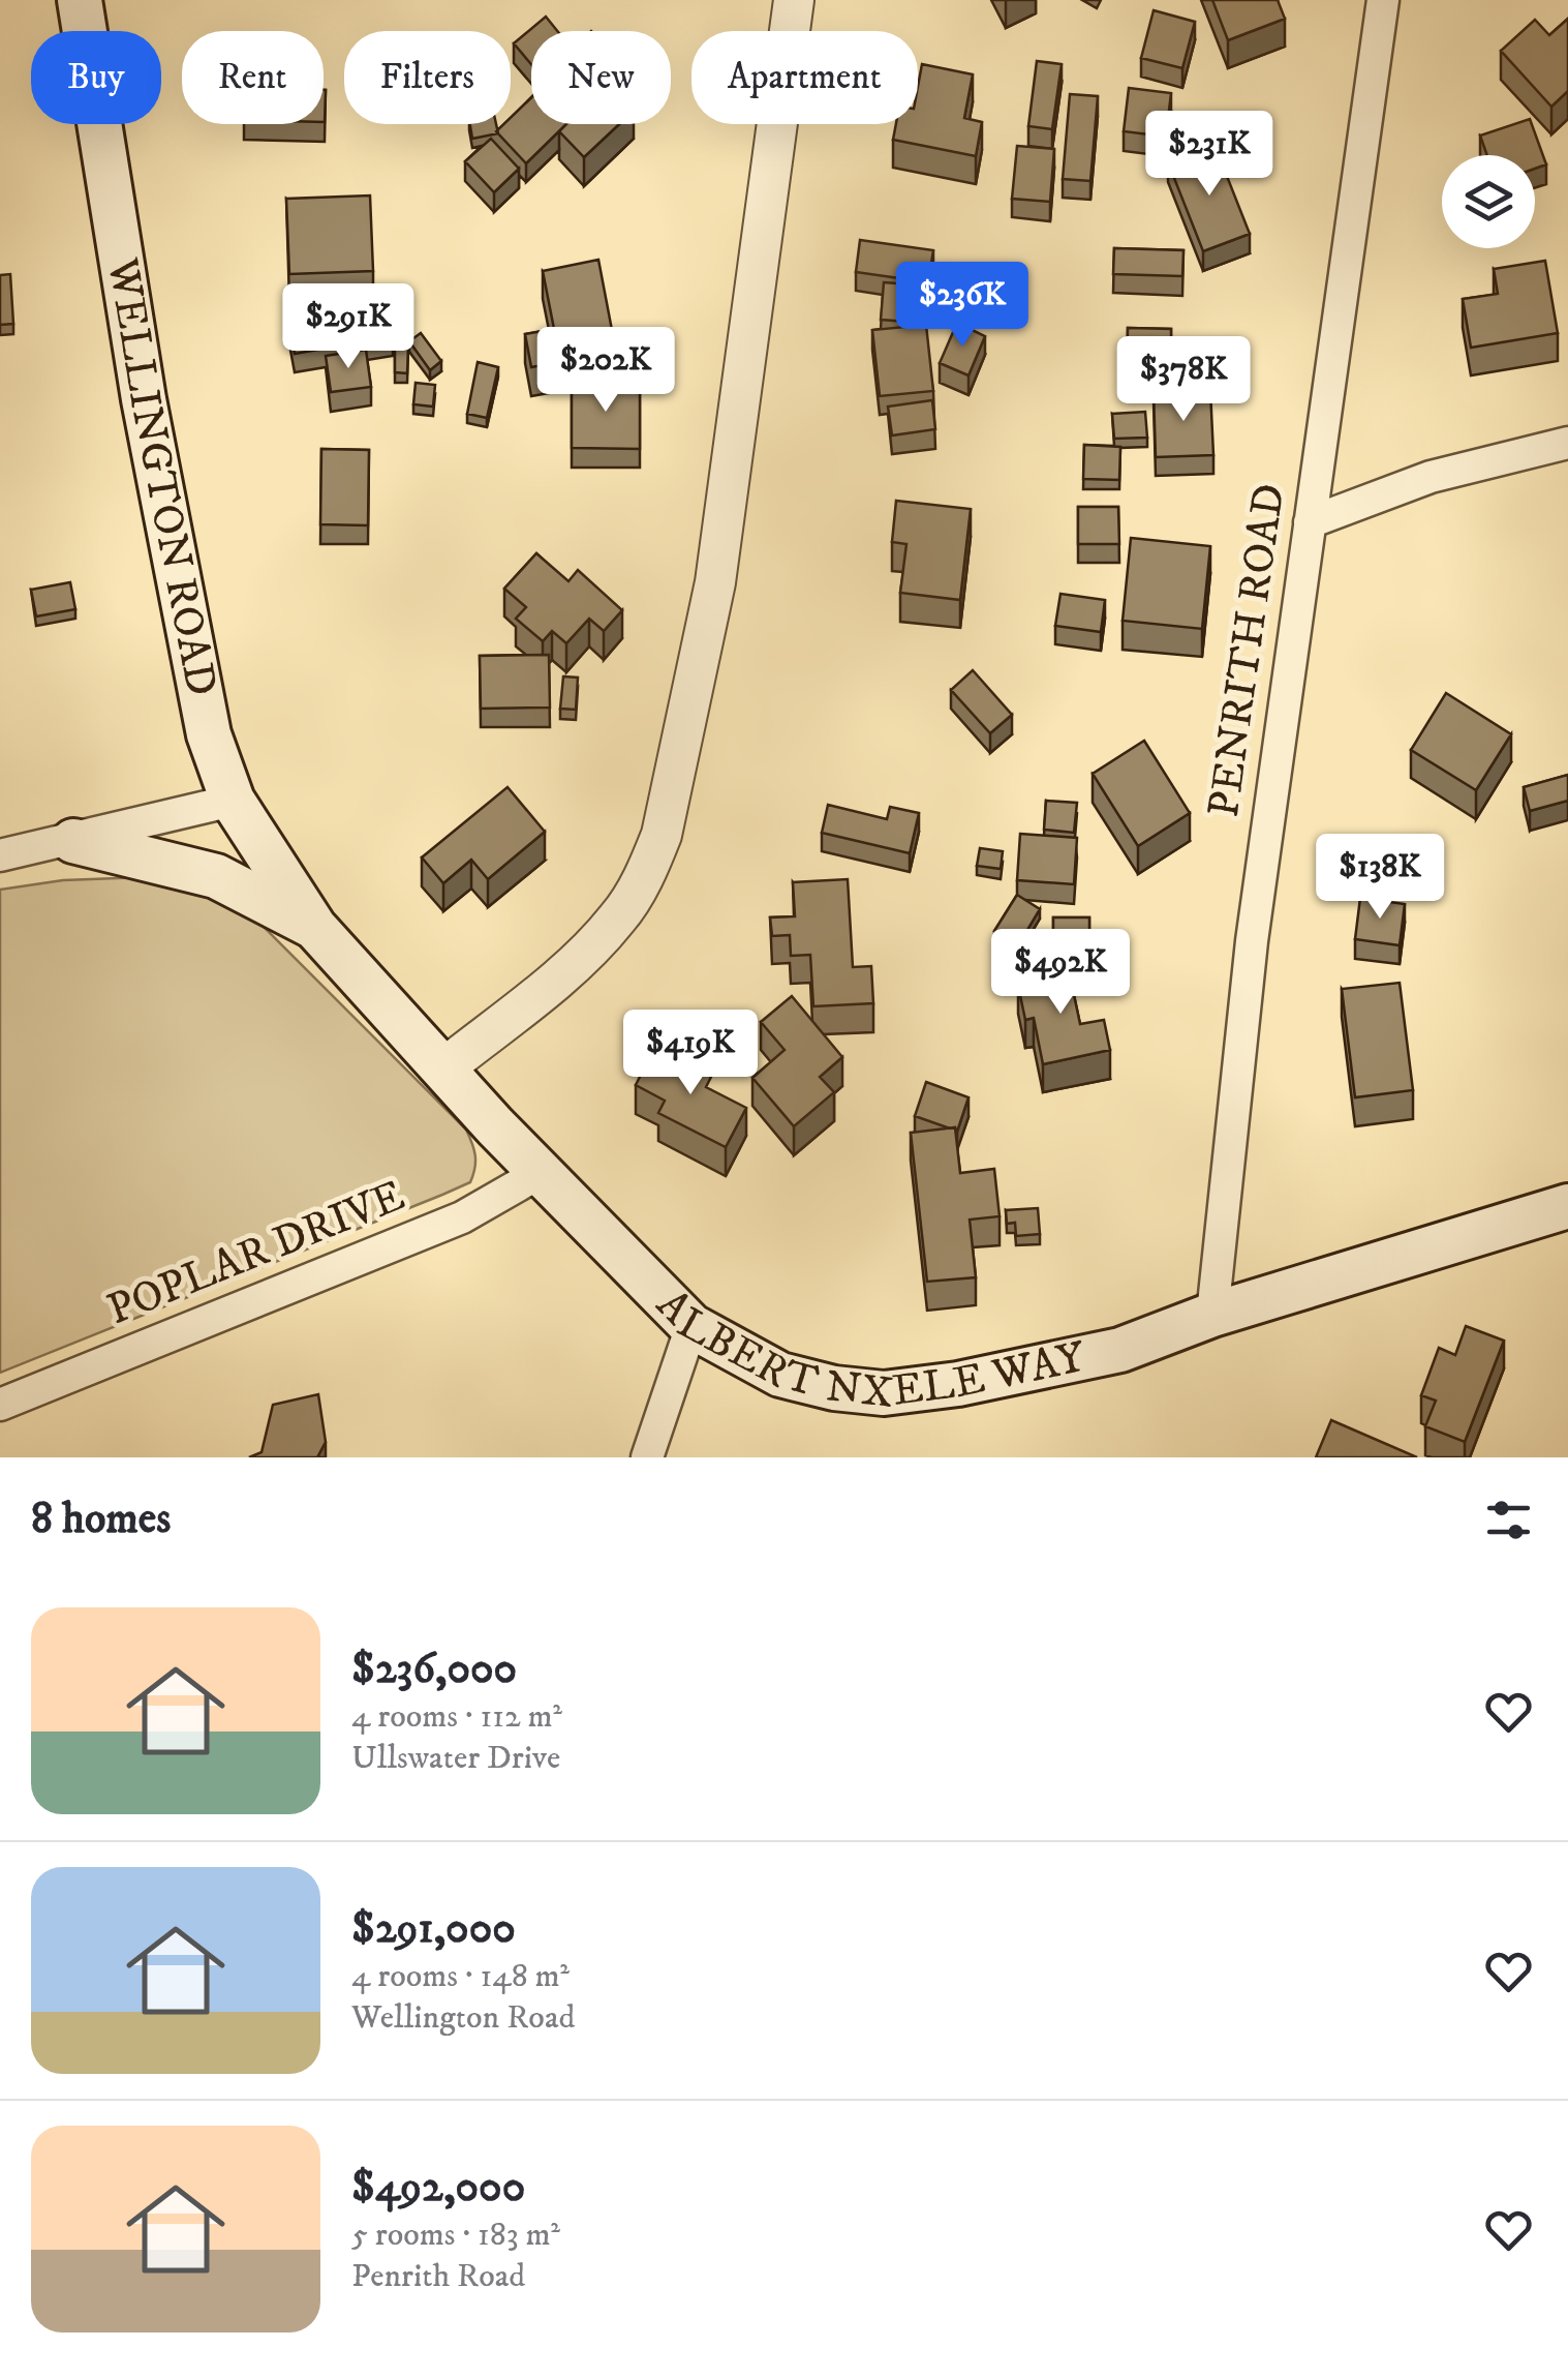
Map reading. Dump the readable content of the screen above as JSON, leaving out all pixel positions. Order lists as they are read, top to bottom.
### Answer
{
  "streets": {
    "main road": ["WELLINGTON ROAD", "ALBERT NXELE WAY"],
    "street": ["PENRITH ROAD", "POPLAR DRIVE"]
  },
  "crossings": [
    ["WELLINGTON ROAD", "ALBERT NXELE WAY"],
    ["PENRITH ROAD", "ALBERT NXELE WAY"],
    ["POPLAR DRIVE", "ALBERT NXELE WAY"]
  ],
  "page": {
    "chip": [
      "Buy",
      "Rent",
      "Filters",
      "New",
      "Apartment"
    ],
    "price": [
      "$231K",
      "$236K",
      "$291K",
      "$202K",
      "$378K",
      "$138K",
      "$492K",
      "$419K"
    ],
    "heading": "8 homes",
    "list": [
      {
        "name": "$236,000",
        "note": "4 rooms · 112 m² · Ullswater Drive"
      },
      {
        "name": "$291,000",
        "note": "4 rooms · 148 m² · Wellington Road"
      },
      {
        "name": "$492,000",
        "note": "5 rooms · 183 m² · Penrith Road"
      }
    ]
  }
}
